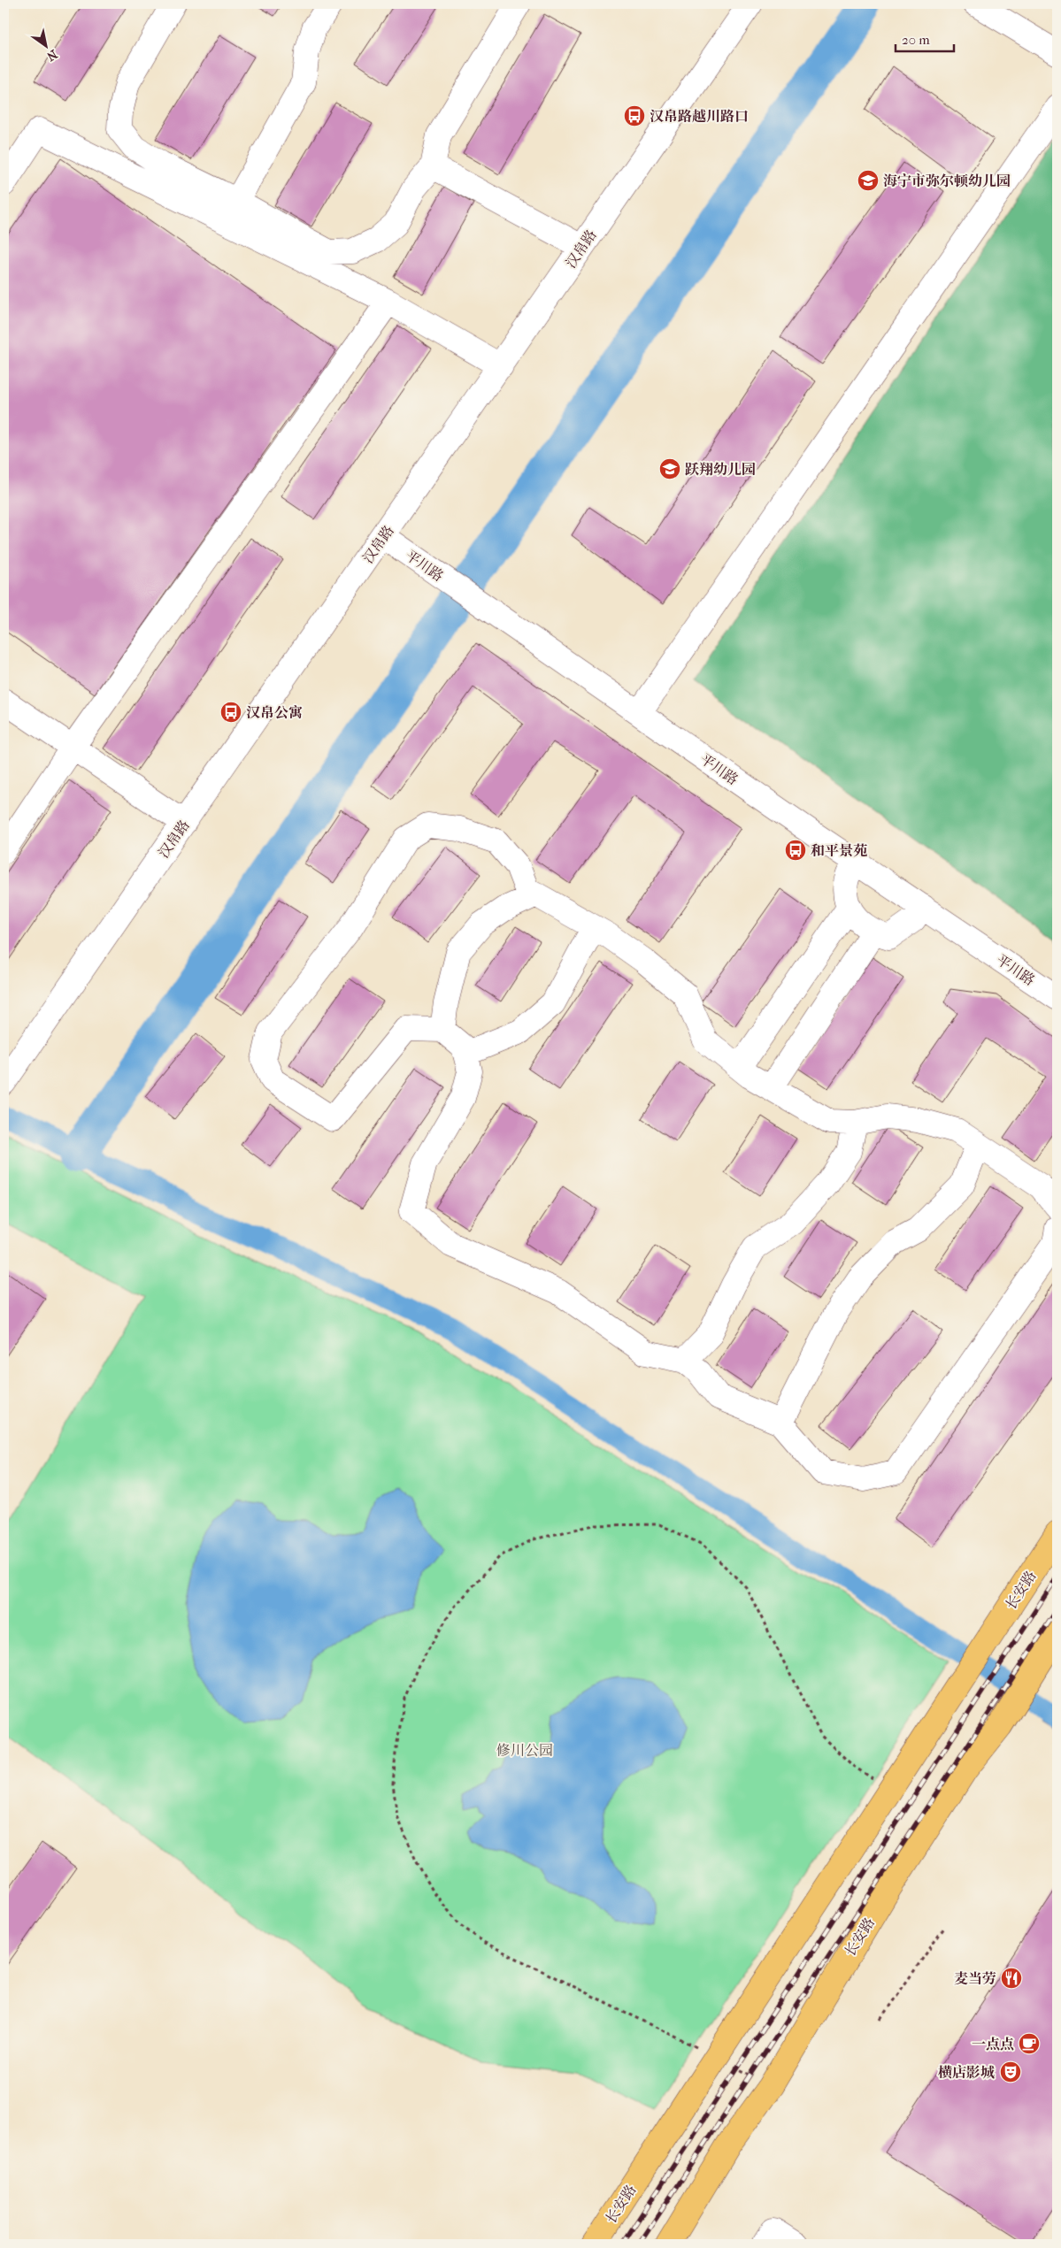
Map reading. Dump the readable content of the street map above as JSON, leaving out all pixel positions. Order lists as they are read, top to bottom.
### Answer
{
  "streets": {
    "main road": ["长安路"],
    "street": ["汉帛路", "平川路"]
  },
  "crossings": [
    ["汉帛路", "平川路"]
  ],
  "parks": ["修川公园"],
  "places": {
    "bus stop": ["汉帛路越川路口", "汉帛公寓", "和平景苑"],
    "school or university": ["海宁市弥尔顿幼儿园", "跃翔幼儿园"],
    "restaurant": ["麦当劳"],
    "cafe": ["一点点"],
    "theatre": ["横店影城"]
  },
  "scale_bar": "20 m",
  "north": "bottom right"
}
